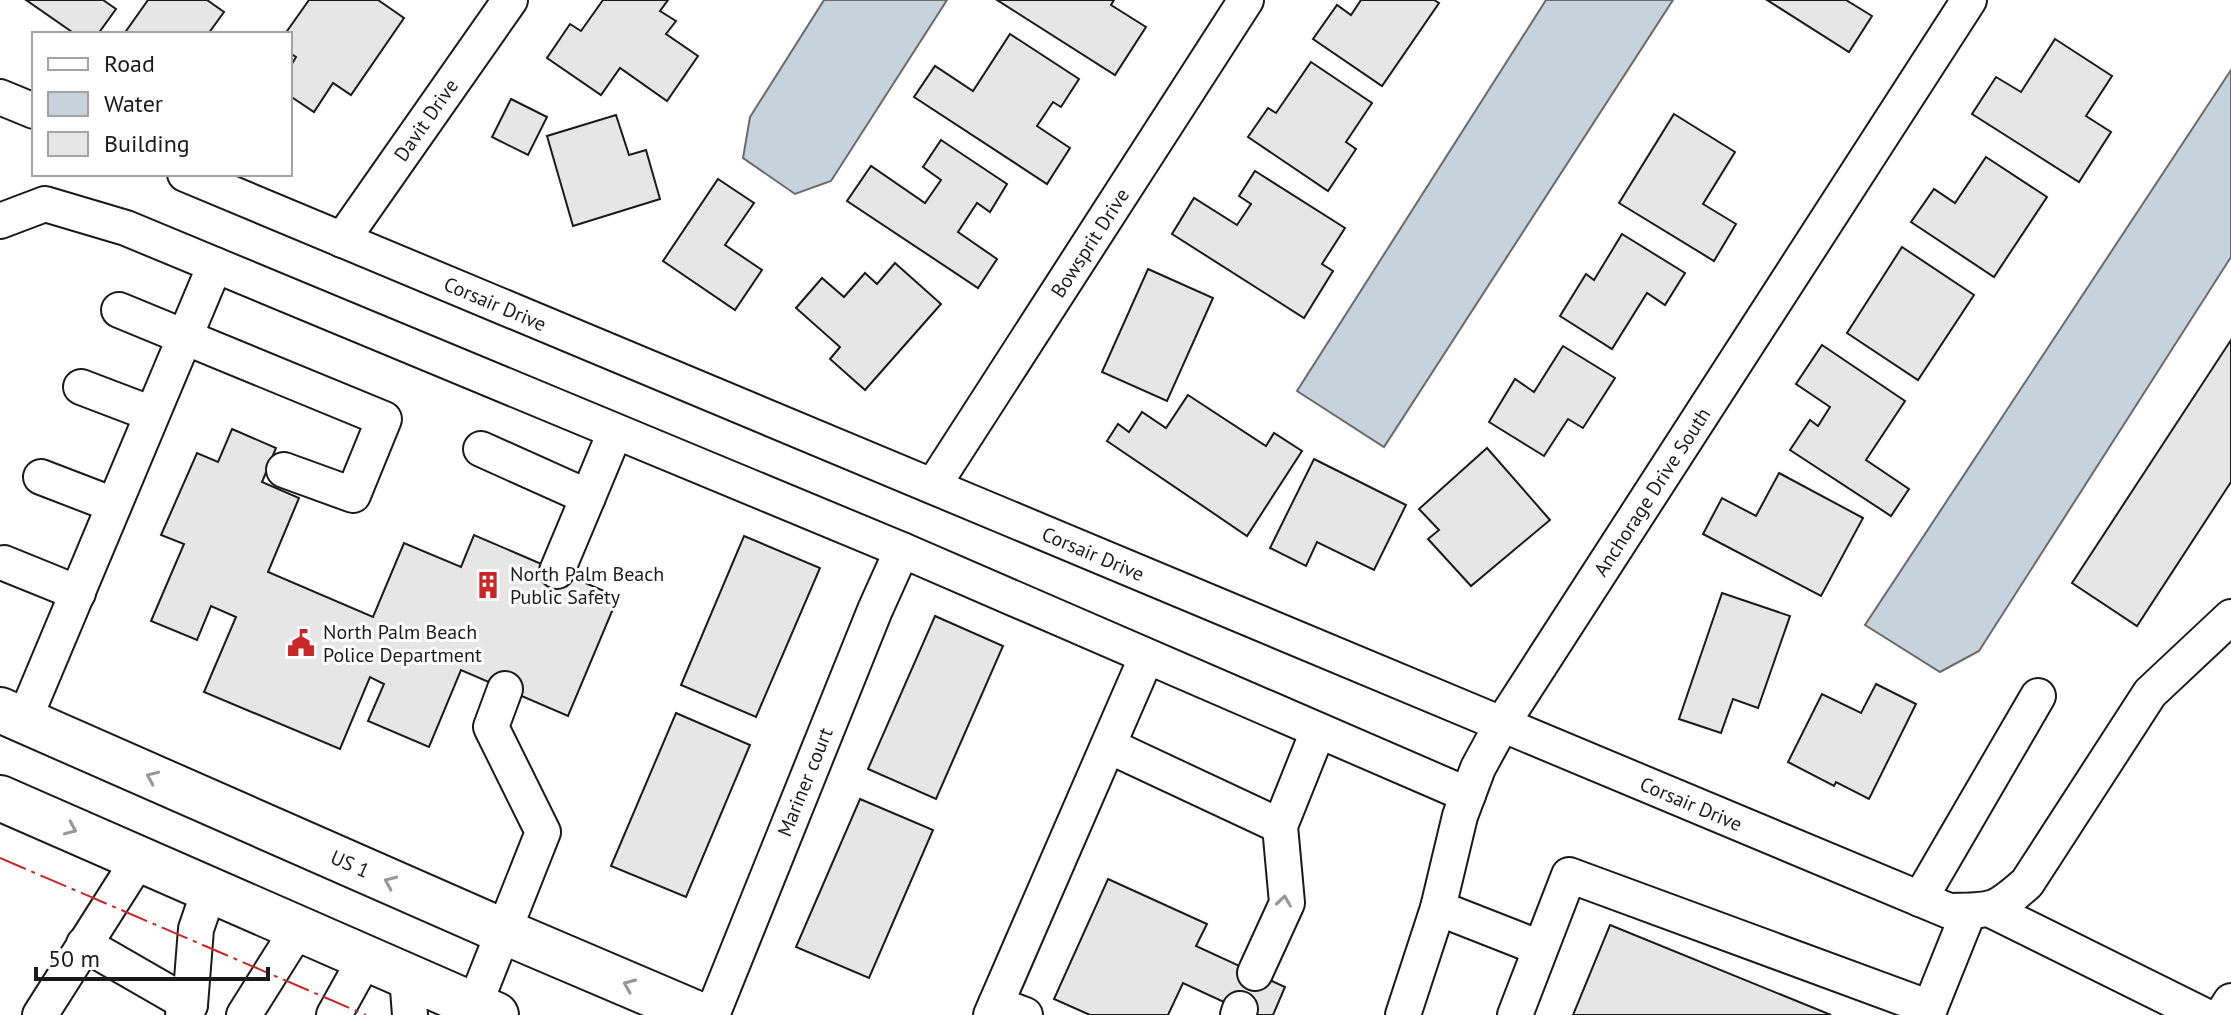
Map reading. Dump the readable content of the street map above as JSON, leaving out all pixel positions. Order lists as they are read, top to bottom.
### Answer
{
  "streets": {
    "main road": ["US 1"],
    "street": [
      "Davit Drive",
      "Bowsprit Drive",
      "Corsair Drive",
      "Anchorage Drive South",
      "Mariner court"
    ]
  },
  "crossings": [
    ["Davit Drive", "Corsair Drive"],
    ["Bowsprit Drive", "Corsair Drive"],
    ["Corsair Drive", "Anchorage Drive South"]
  ],
  "places": {
    "building": ["North Palm Beach Public Safety"],
    "public building": ["North Palm Beach Police Department"]
  },
  "legend": ["Road", "Water", "Building"],
  "scale_bar": "50 m"
}
